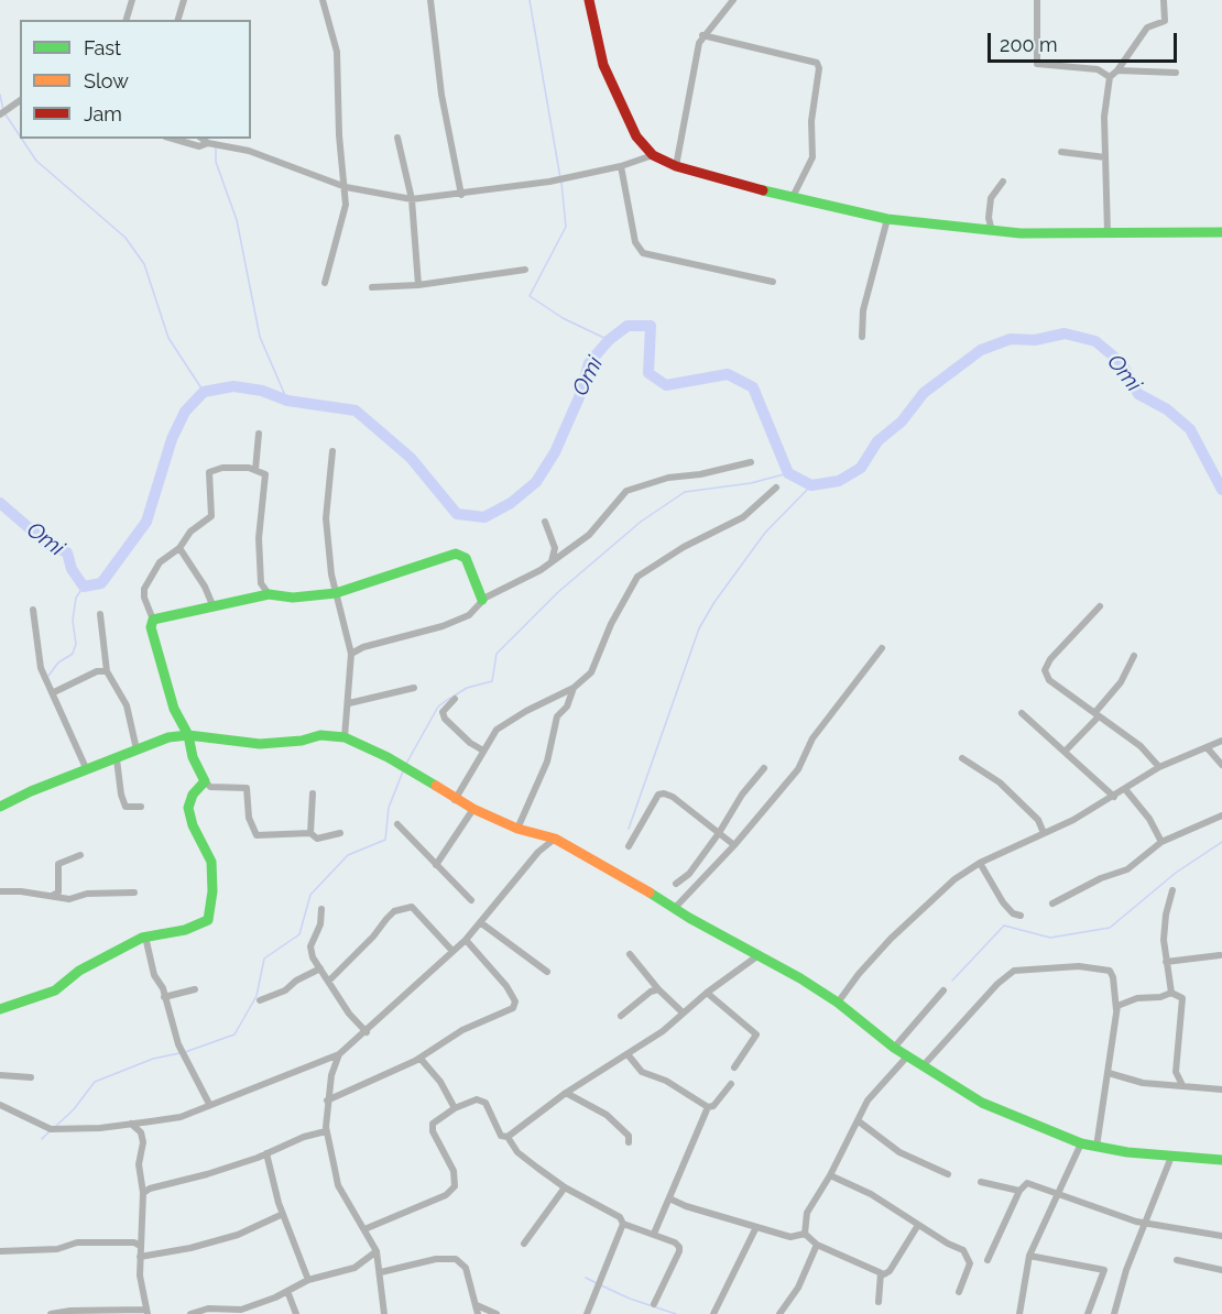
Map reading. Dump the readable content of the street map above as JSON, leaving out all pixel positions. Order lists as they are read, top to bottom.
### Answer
{
  "water": ["Omi"],
  "legend": ["Fast", "Slow", "Jam"],
  "scale_bar": "200 m"
}
